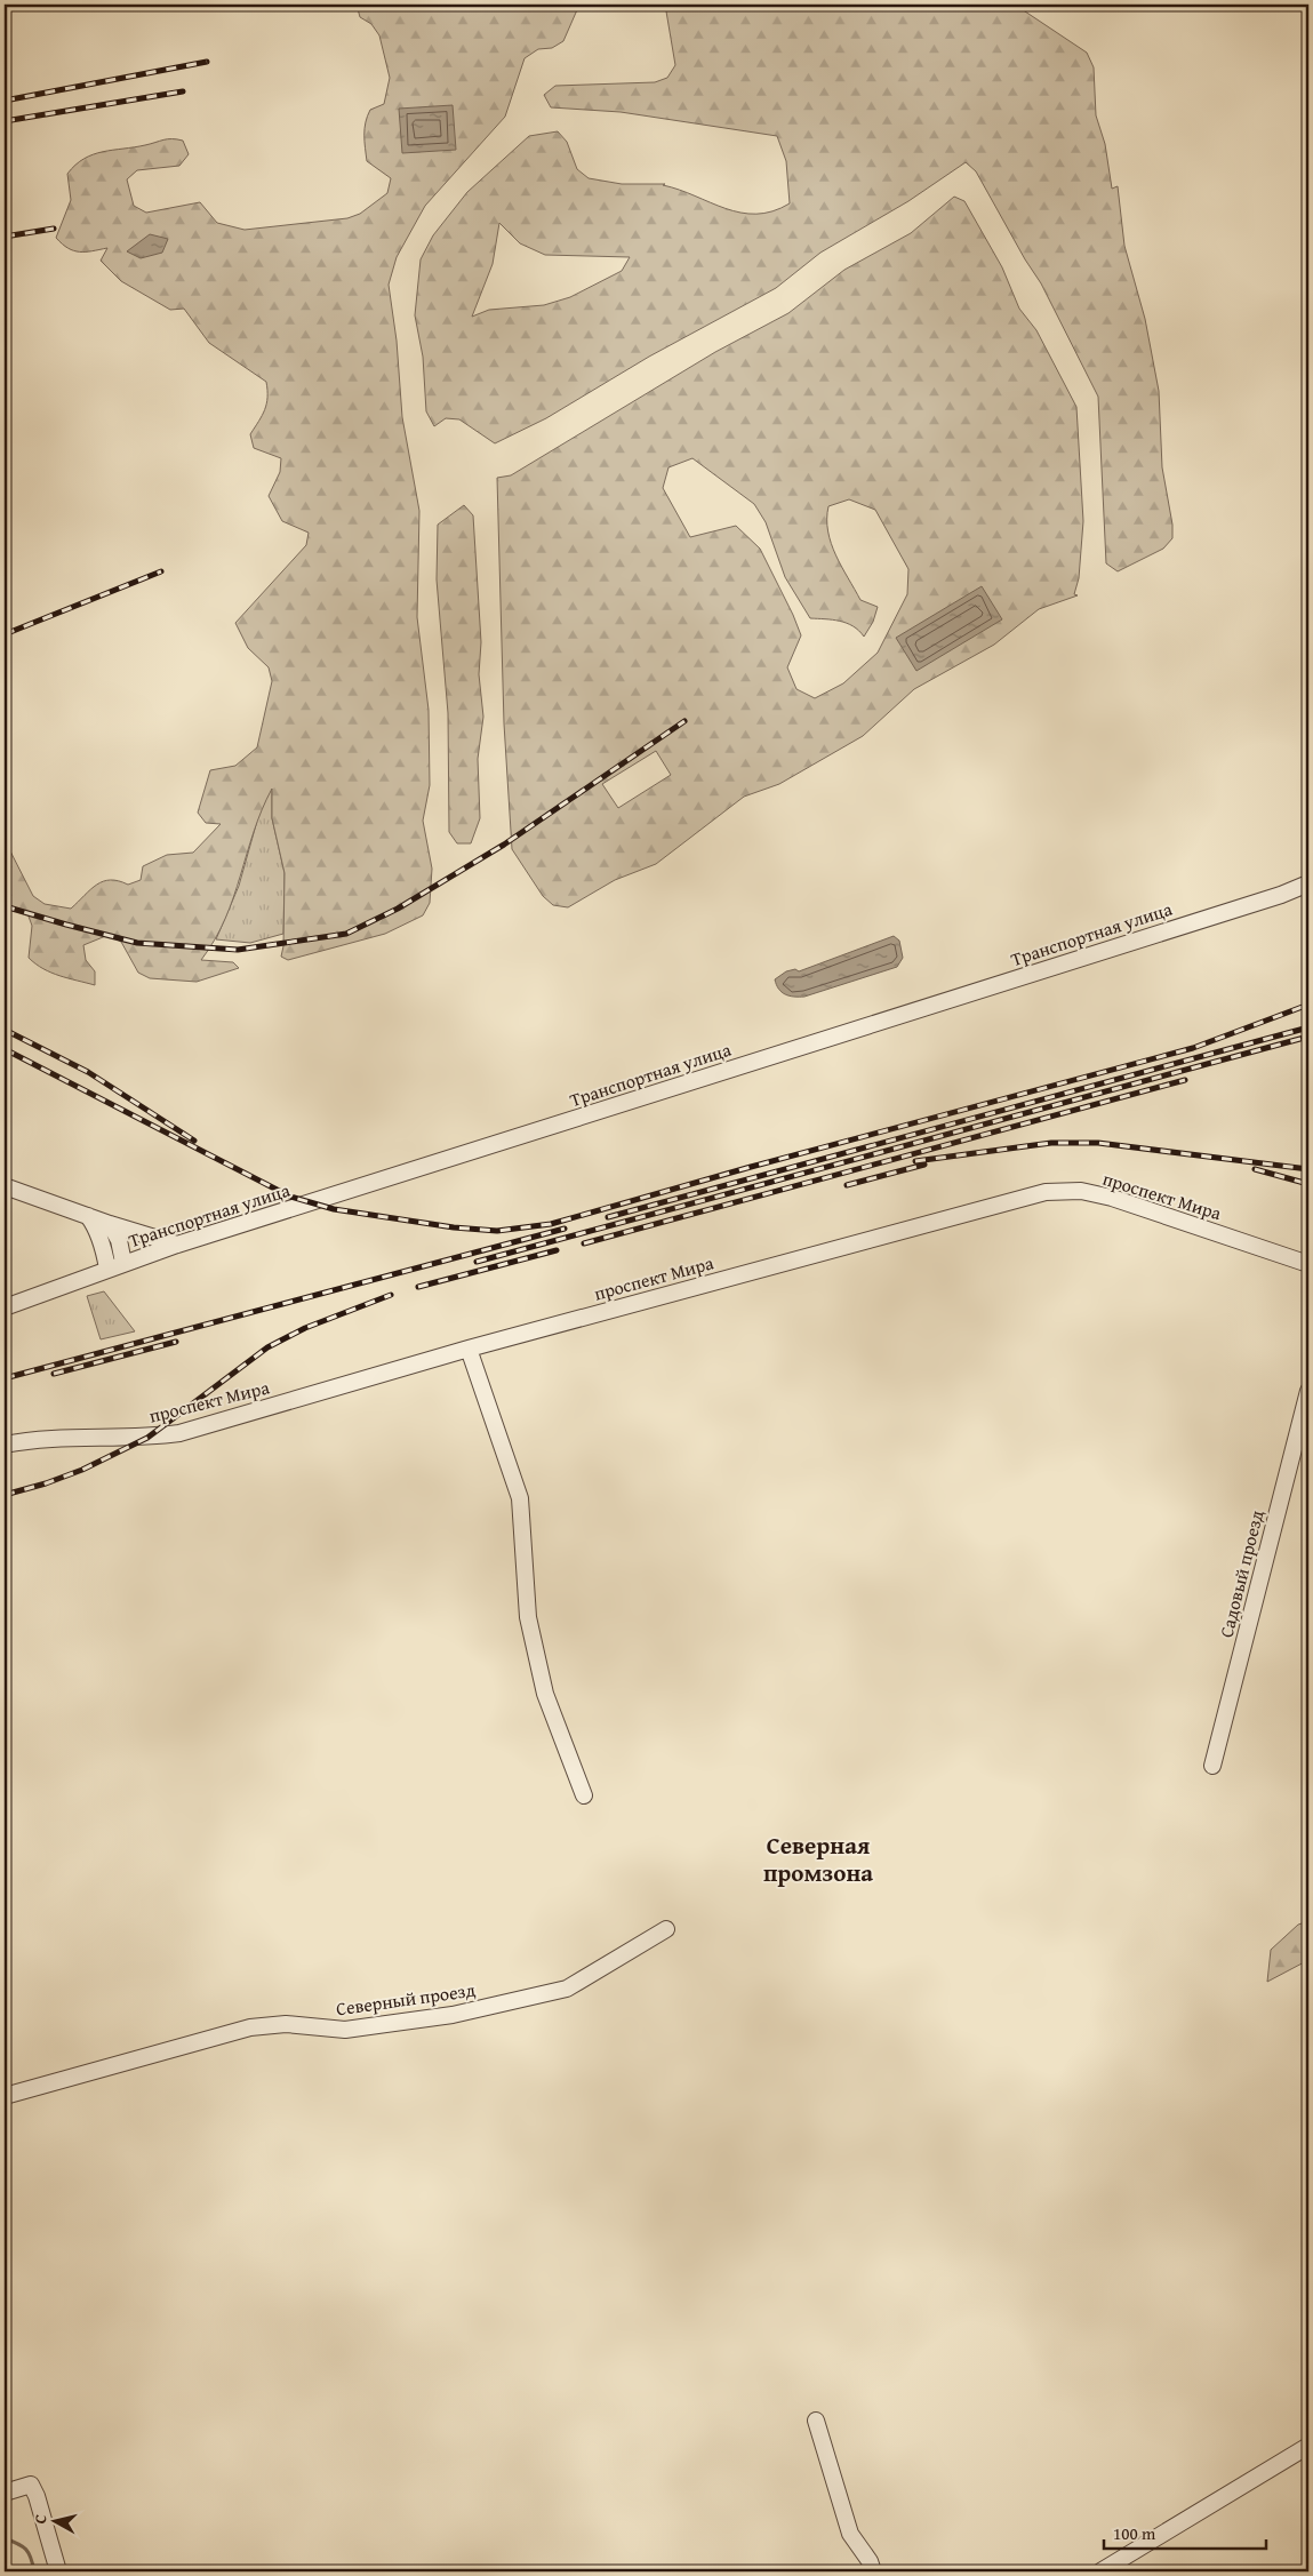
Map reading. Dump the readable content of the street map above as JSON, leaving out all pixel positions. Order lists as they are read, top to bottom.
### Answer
{
  "streets": {
    "street": [
      "Транспортная улица",
      "проспект Мира",
      "Садовый проезд",
      "Северный проезд"
    ]
  },
  "districts": ["Северная промзона"],
  "scale_bar": "100 m",
  "north": "left"
}
